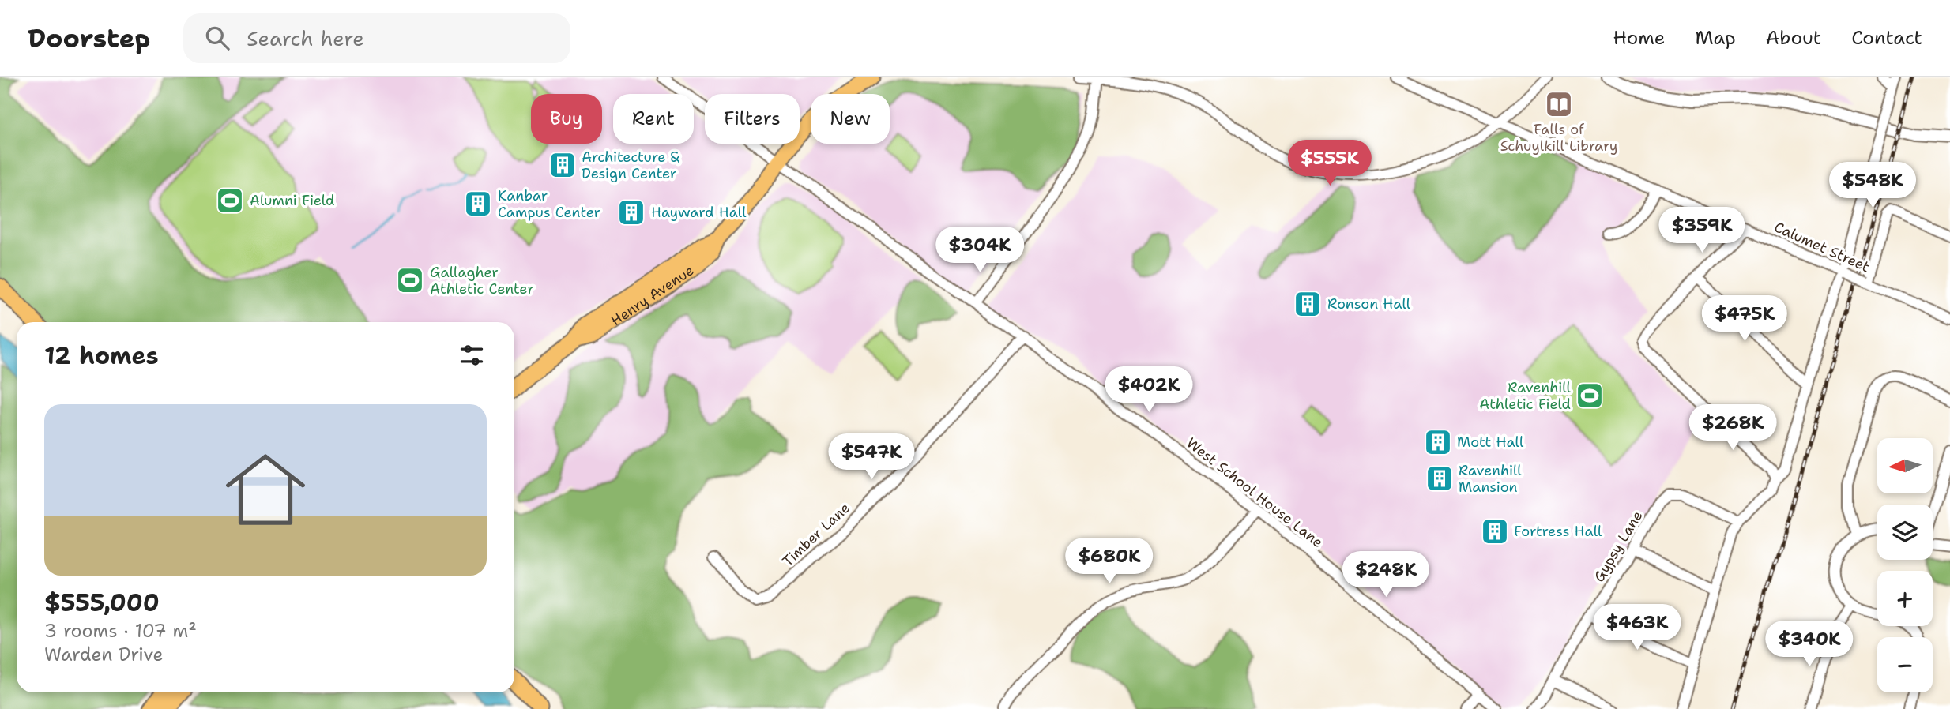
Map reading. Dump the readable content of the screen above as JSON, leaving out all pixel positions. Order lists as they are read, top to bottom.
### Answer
{
  "streets": {
    "main road": ["Henry Avenue"],
    "street": [
      "Calumet Street",
      "West School House Lane",
      "Timber Lane",
      "Gypsy Lane"
    ]
  },
  "crossings": [
    ["Henry Avenue", "West School House Lane"],
    ["West School House Lane", "Timber Lane"]
  ],
  "places": {
    "library": ["Falls of Schuylkill Library"],
    "building": [
      "Architecture & Design Center",
      "Kanbar Campus Center",
      "Hayward Hall",
      "Ronson Hall",
      "Mott Hall",
      "Ravenhill Mansion",
      "Fortress Hall"
    ],
    "sports": ["Alumni Field", "Gallagher Athletic Center", "Ravenhill Athletic Field"]
  },
  "north": "left",
  "page": {
    "header": "Doorstep",
    "search": "Search here",
    "nav": [
      "Home",
      "Map",
      "About",
      "Contact"
    ],
    "chip": [
      "Buy",
      "Rent",
      "Filters",
      "New"
    ],
    "price": [
      "$555K",
      "$548K",
      "$359K",
      "$304K",
      "$475K",
      "$402K",
      "$268K",
      "$547K",
      "$680K",
      "$248K",
      "$463K",
      "$340K"
    ],
    "heading": "12 homes",
    "list": [
      {
        "name": "$555,000",
        "note": "3 rooms · 107 m² · Warden Drive"
      }
    ],
    "map_buttons": ["+", "−"]
  }
}
